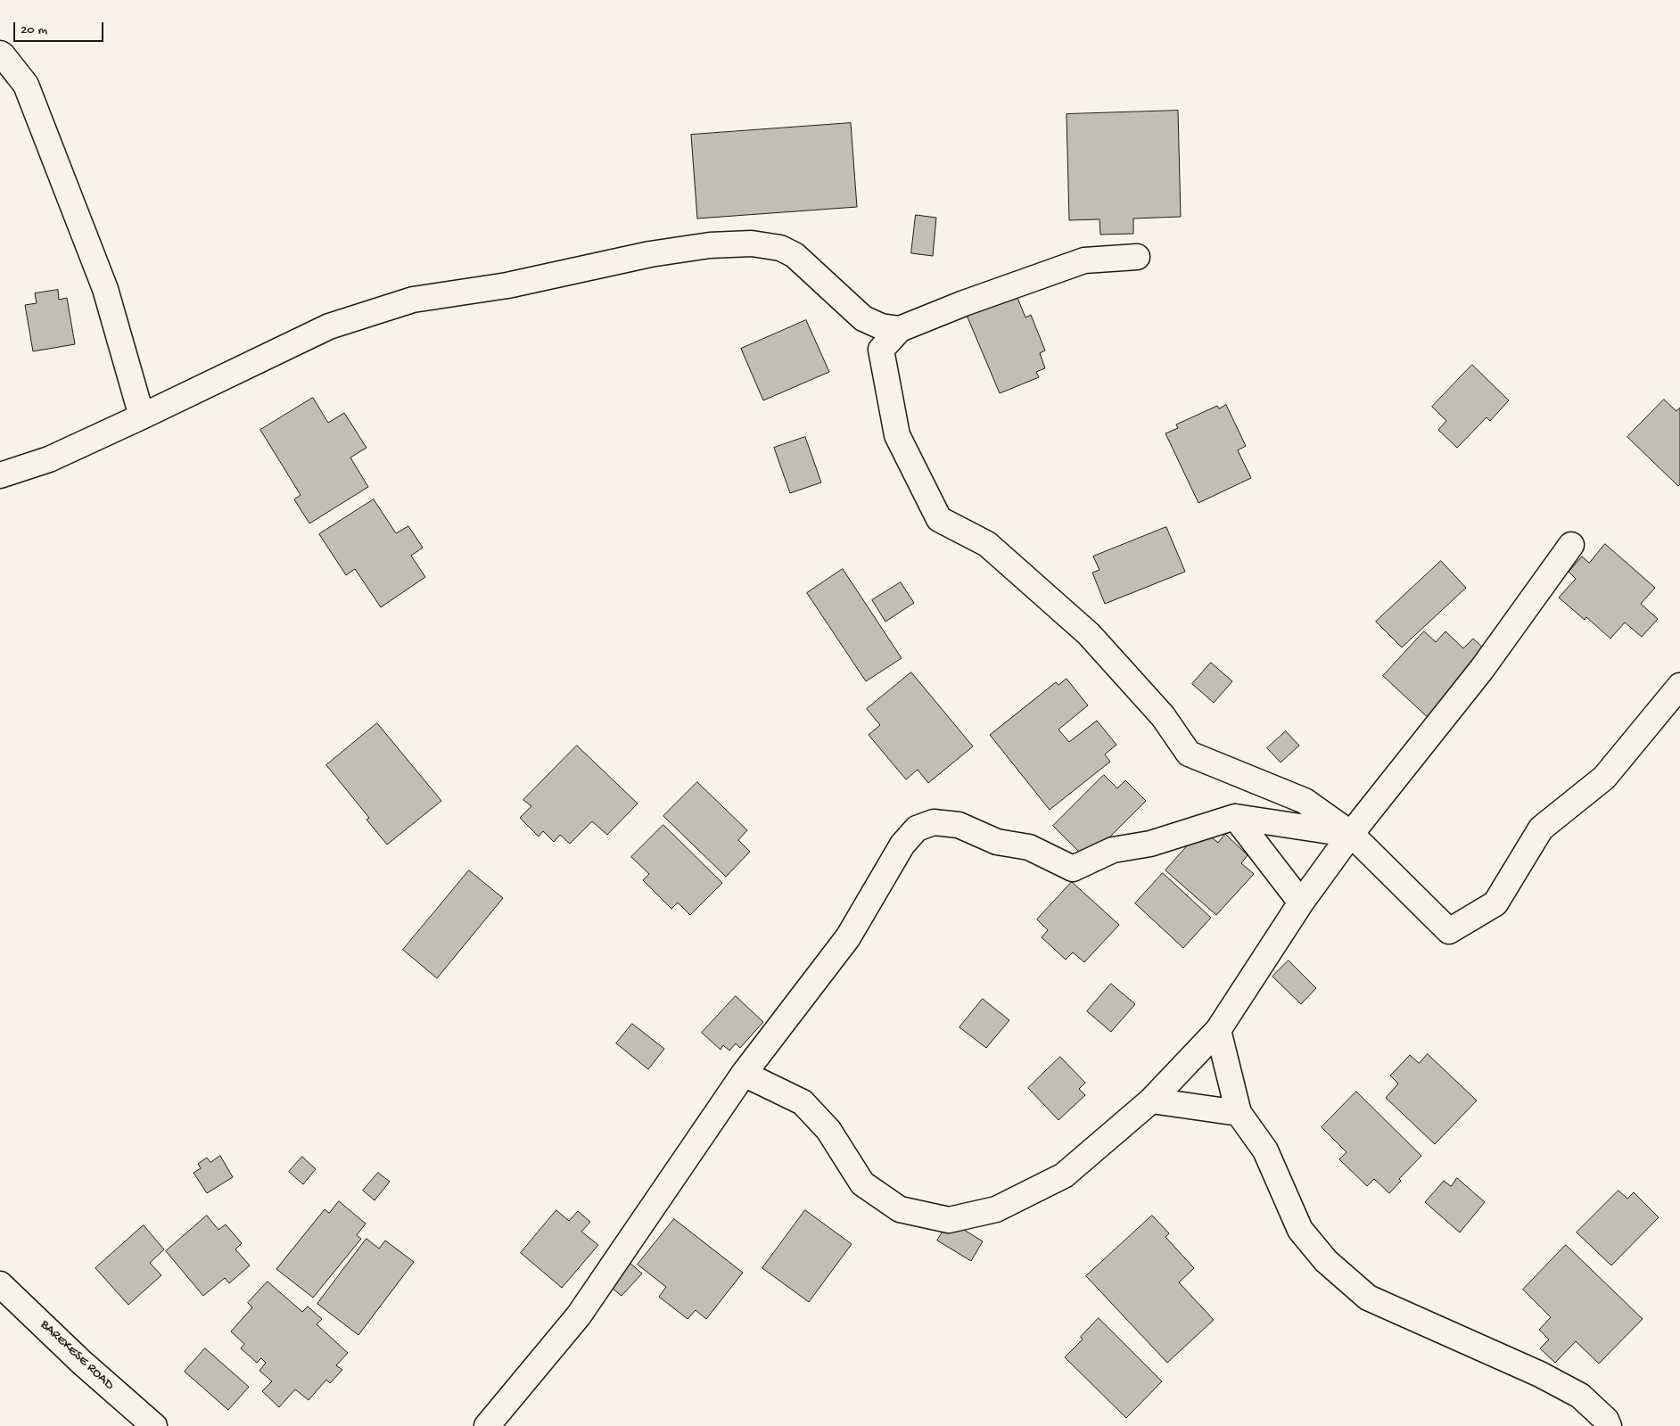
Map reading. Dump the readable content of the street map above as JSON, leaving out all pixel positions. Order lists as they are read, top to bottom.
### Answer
{
  "streets": {
    "street": ["BAREKESE ROAD"]
  },
  "scale_bar": "20 m"
}
